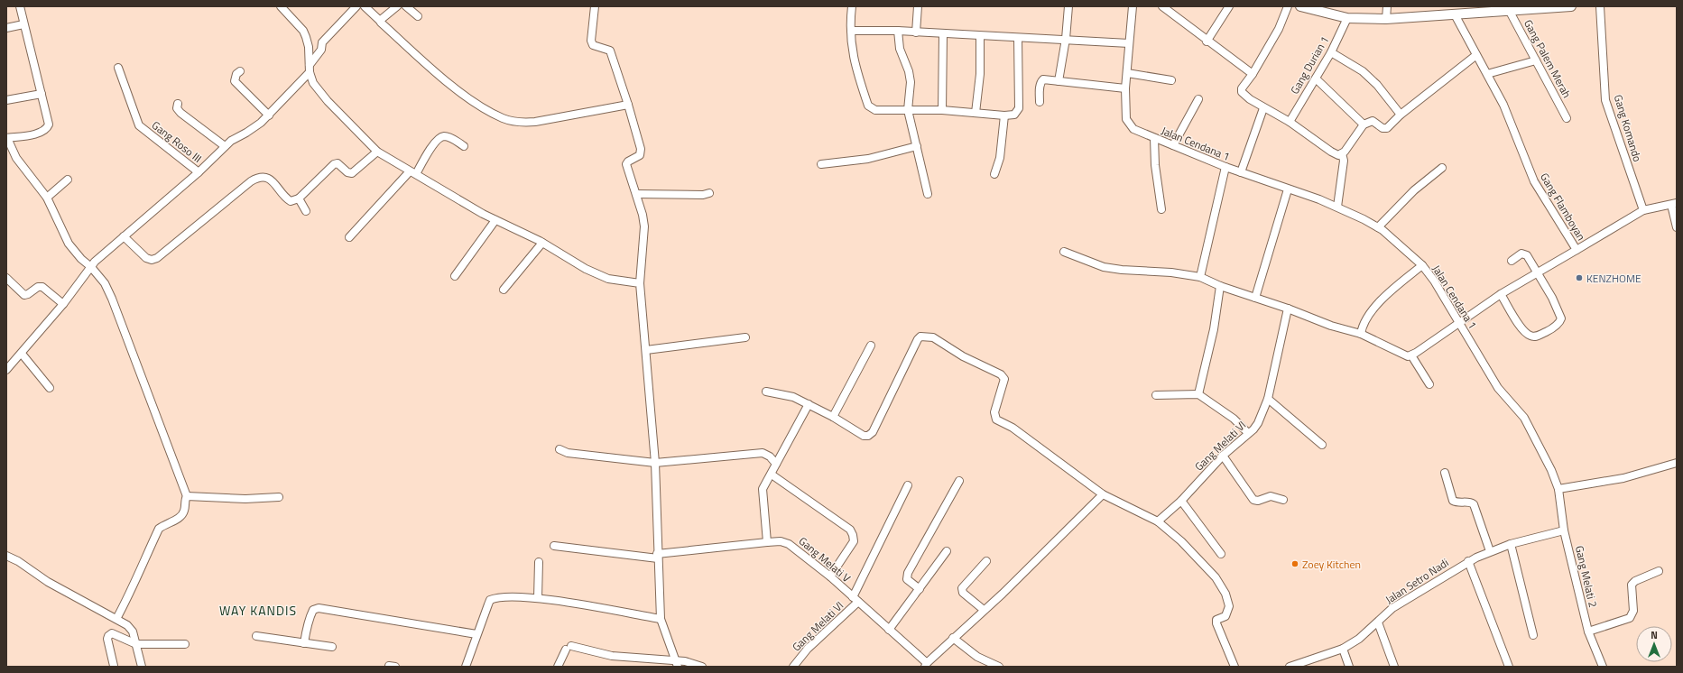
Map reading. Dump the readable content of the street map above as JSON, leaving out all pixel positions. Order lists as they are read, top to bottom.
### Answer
{
  "streets": {
    "street": [
      "Gang Palem Merah",
      "Gang Durian 1",
      "Gang Komando",
      "Gang Roso III",
      "Jalan Cendana 1",
      "Gang Flamboyan",
      "Gang Melati VI",
      "Gang Melati V",
      "Gang Melati 2",
      "Jalan Setro Nadi"
    ]
  },
  "crossings": [
    ["Gang Komando", "Gang Flamboyan"],
    ["Jalan Cendana 1", "Gang Melati 2"],
    ["Gang Melati VI", "Gang Melati V"],
    ["Gang Melati 2", "Jalan Setro Nadi"]
  ],
  "districts": ["WAY KANDIS"],
  "places": ["KENZHOME", "Zoey Kitchen"],
  "north": "top"
}
